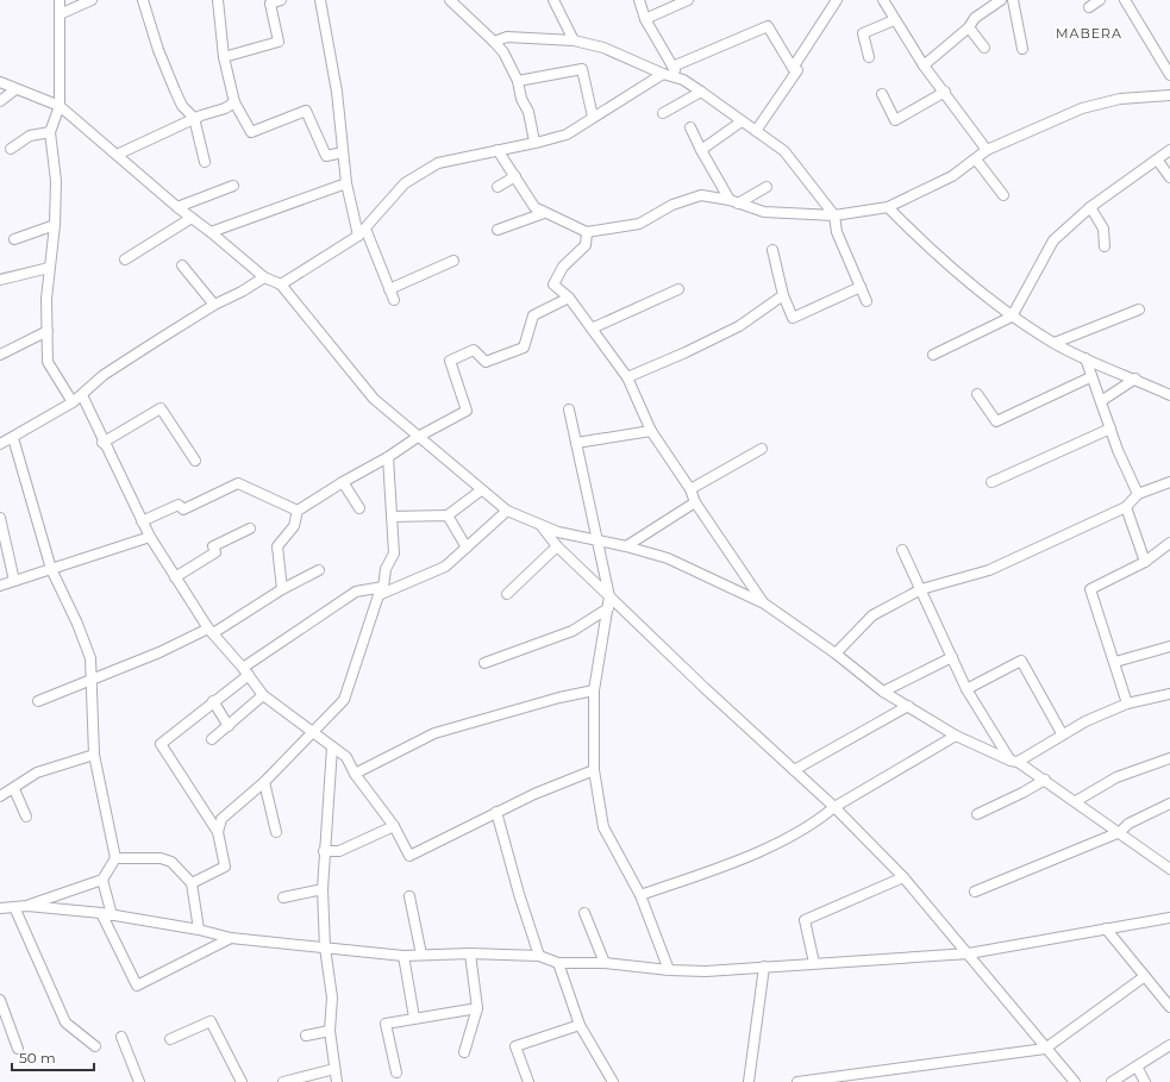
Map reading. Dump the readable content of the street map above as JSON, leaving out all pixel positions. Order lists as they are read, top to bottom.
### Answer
{
  "districts": ["MABERA"],
  "scale_bar": "50 m"
}
